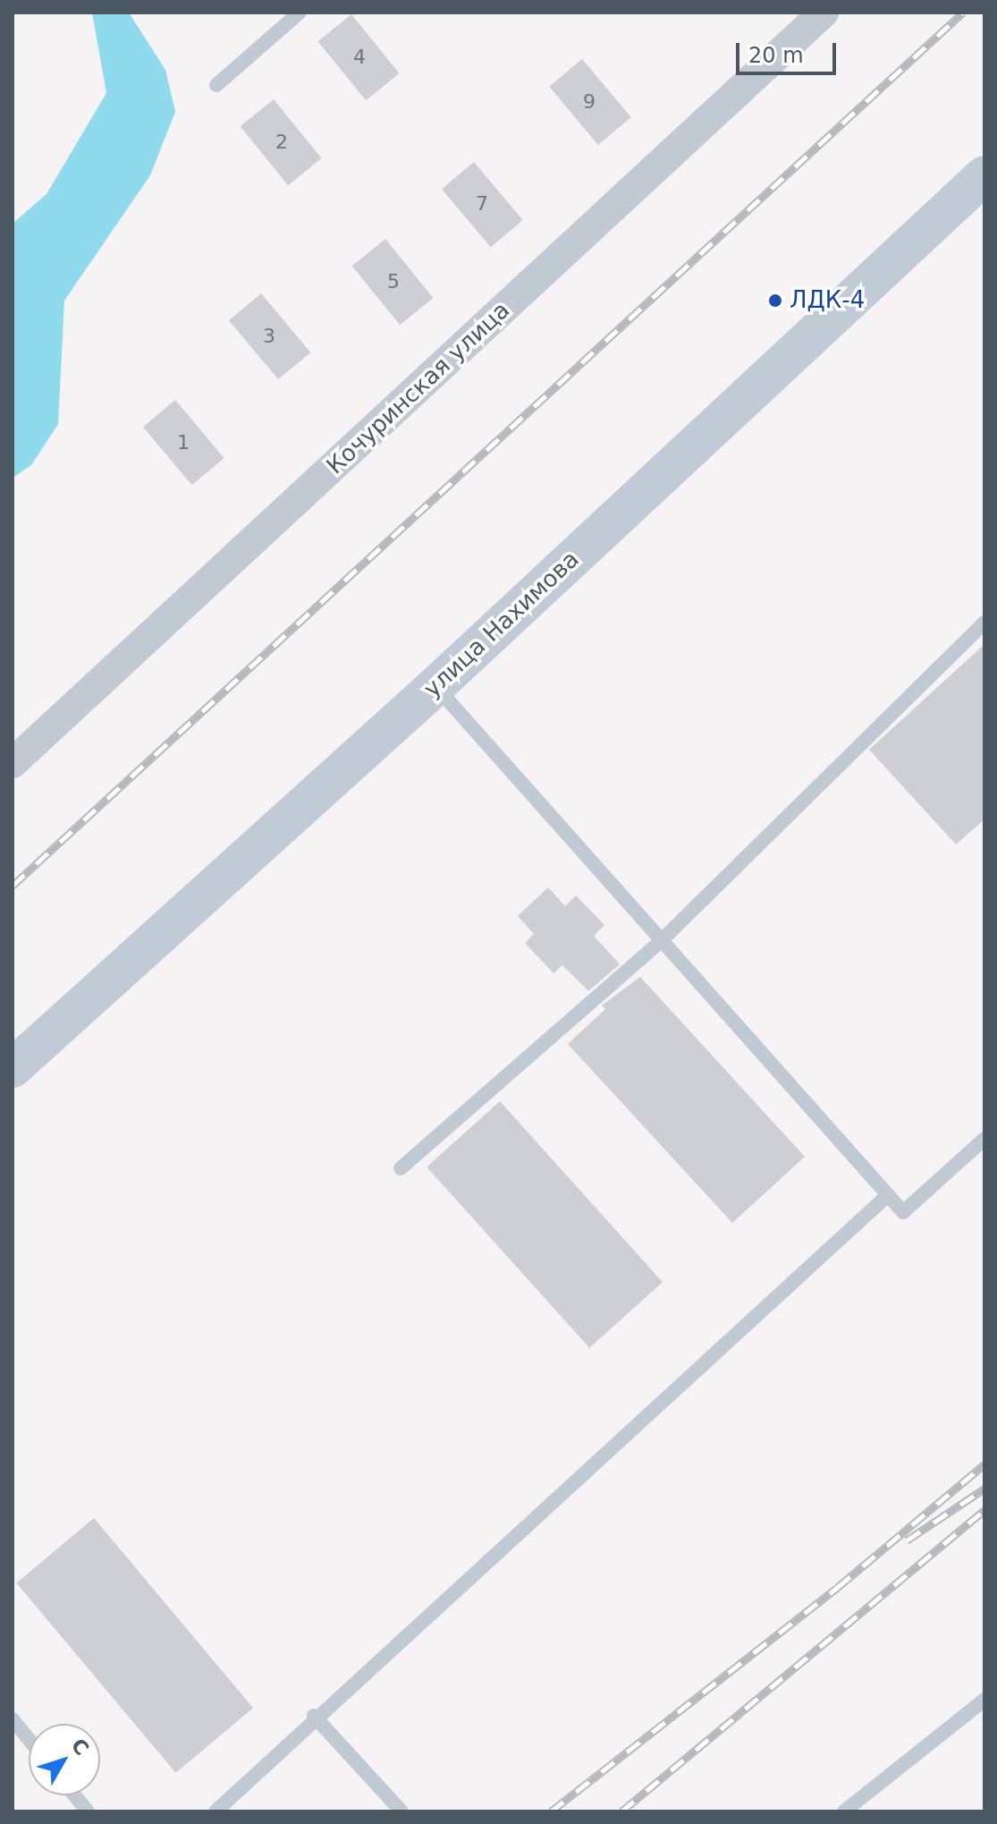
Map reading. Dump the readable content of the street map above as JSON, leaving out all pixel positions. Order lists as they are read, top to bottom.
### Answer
{
  "streets": {
    "main road": ["улица Нахимова"],
    "street": ["Кочуринская улица"]
  },
  "places": ["ЛДК-4"],
  "house_numbers": [
    "4",
    "9",
    "2",
    "7",
    "5",
    "3",
    "1"
  ],
  "scale_bar": "20 m",
  "north": "top right"
}
